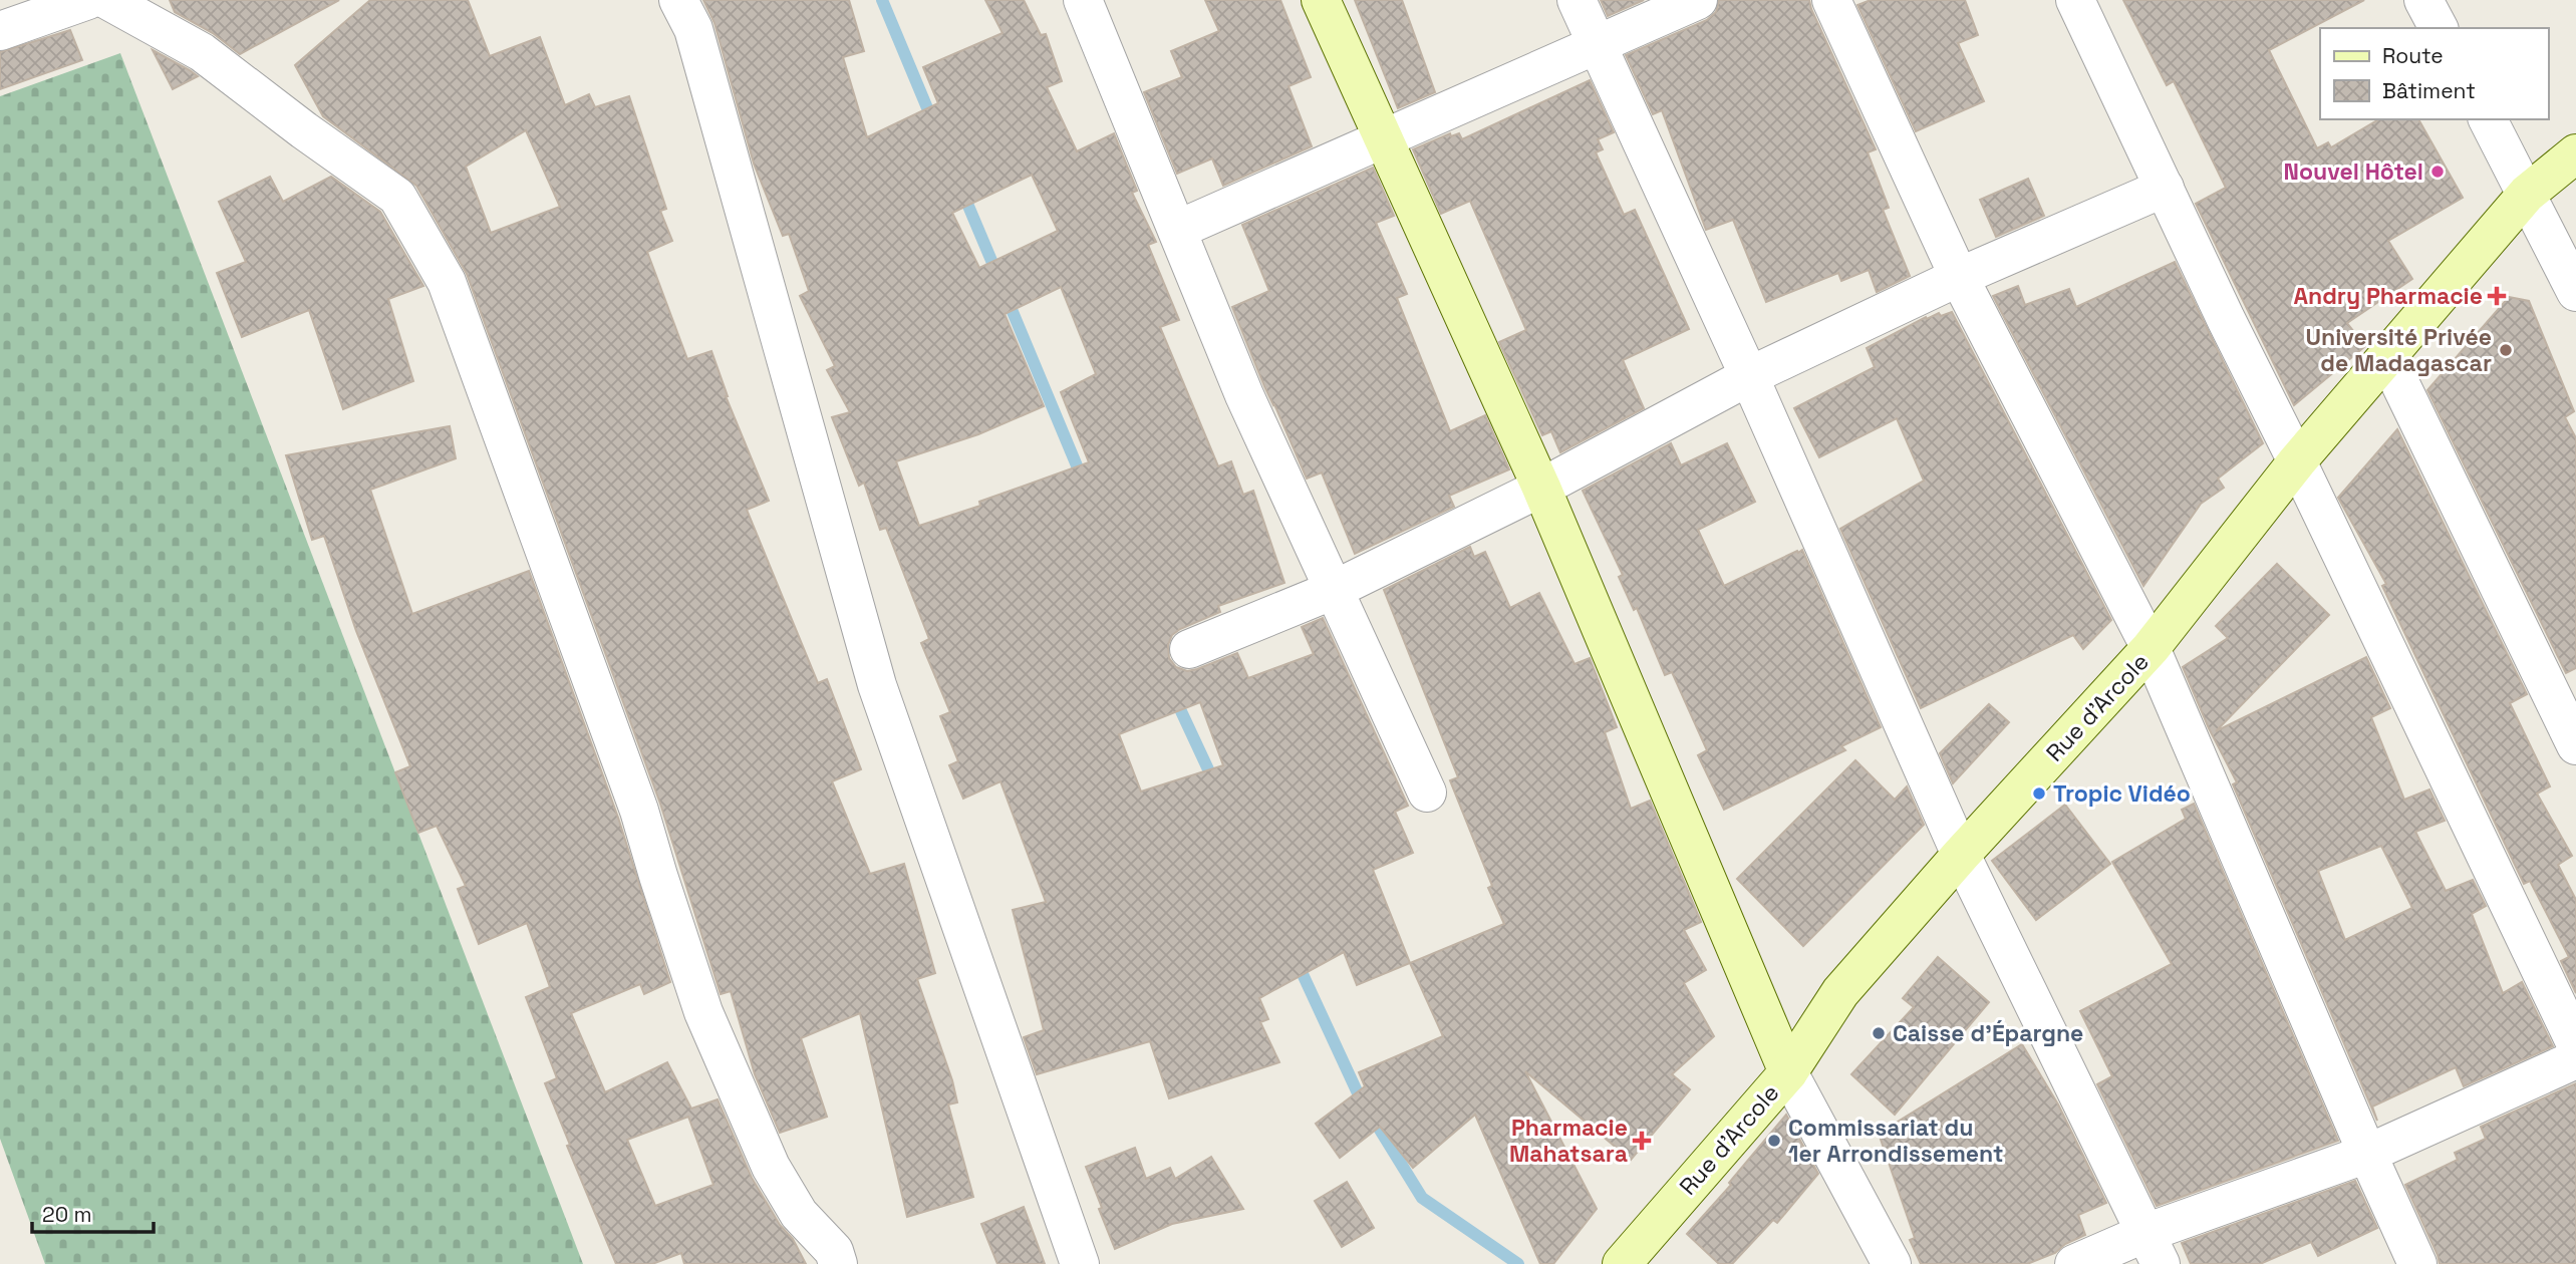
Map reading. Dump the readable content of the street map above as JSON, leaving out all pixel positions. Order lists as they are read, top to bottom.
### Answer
{
  "streets": {
    "street": ["Rue d'Arcole"]
  },
  "places": {
    "other": [
      "Nouvel Hôtel",
      "Université Privée de Madagascar",
      "Tropic Vidéo",
      "Caisse d'Épargne",
      "Commissariat du 1er Arrondissement"
    ],
    "health": ["Andry Pharmacie", "Pharmacie Mahatsara"]
  },
  "legend": ["Route", "Bâtiment"],
  "scale_bar": "20 m"
}
